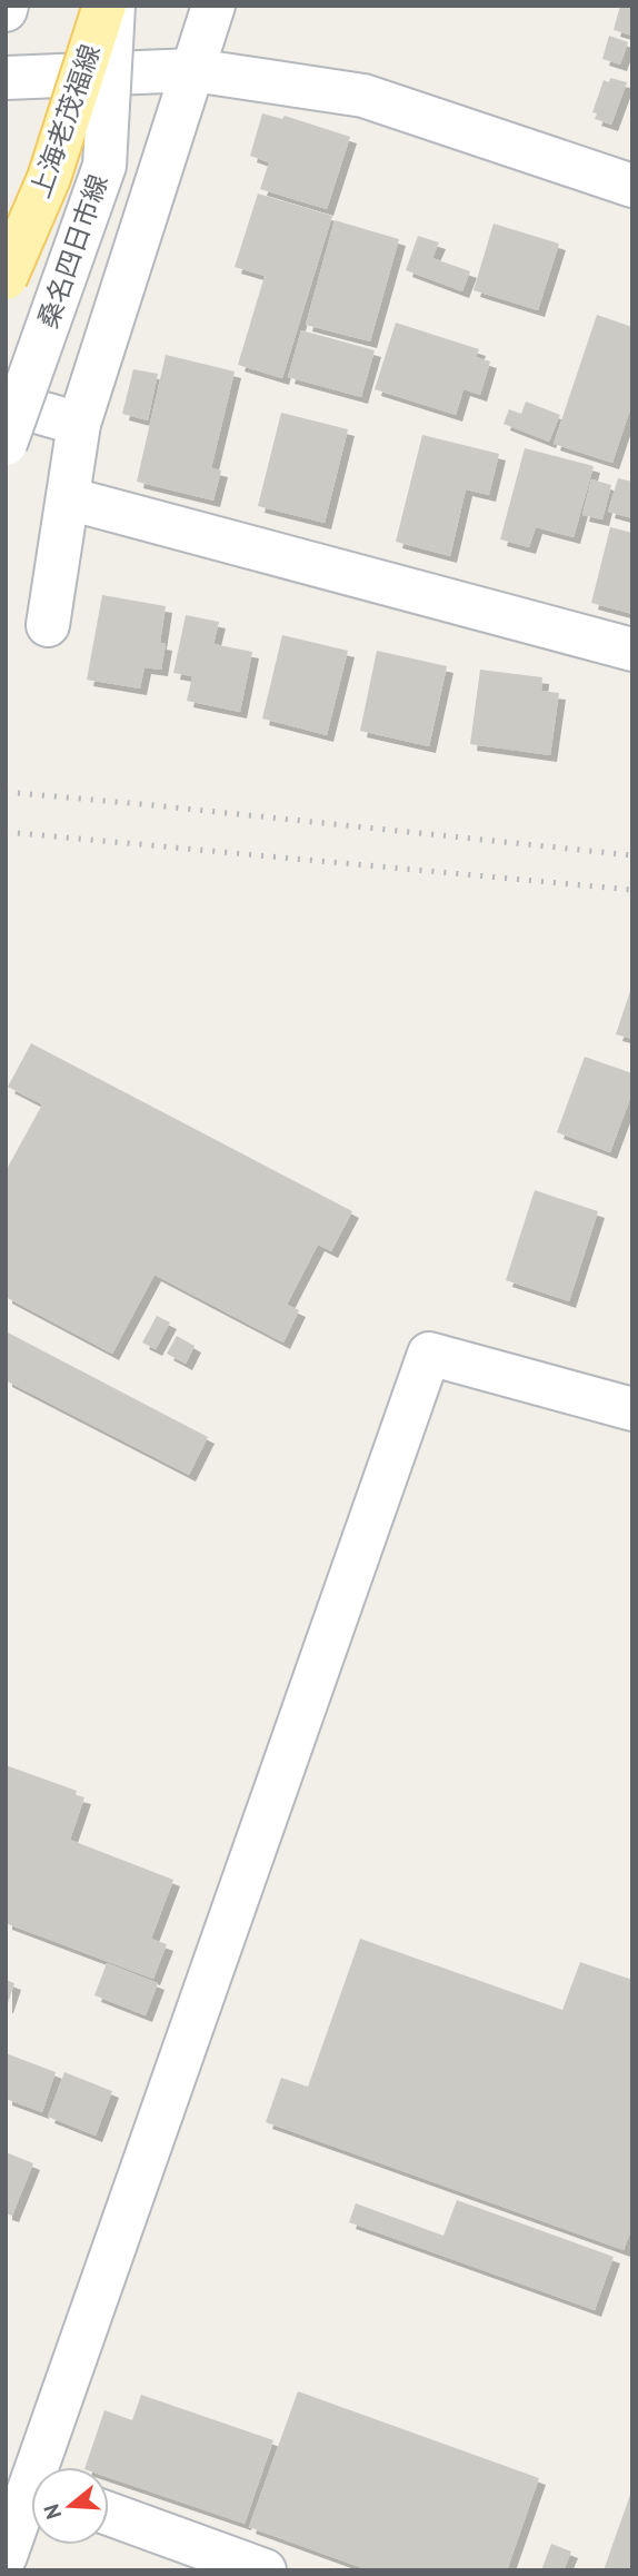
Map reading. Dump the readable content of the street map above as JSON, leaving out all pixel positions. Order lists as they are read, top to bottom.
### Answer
{
  "streets": {
    "main road": ["上海老茂福線"],
    "street": ["桑名四日市線"]
  },
  "north": "left"
}
